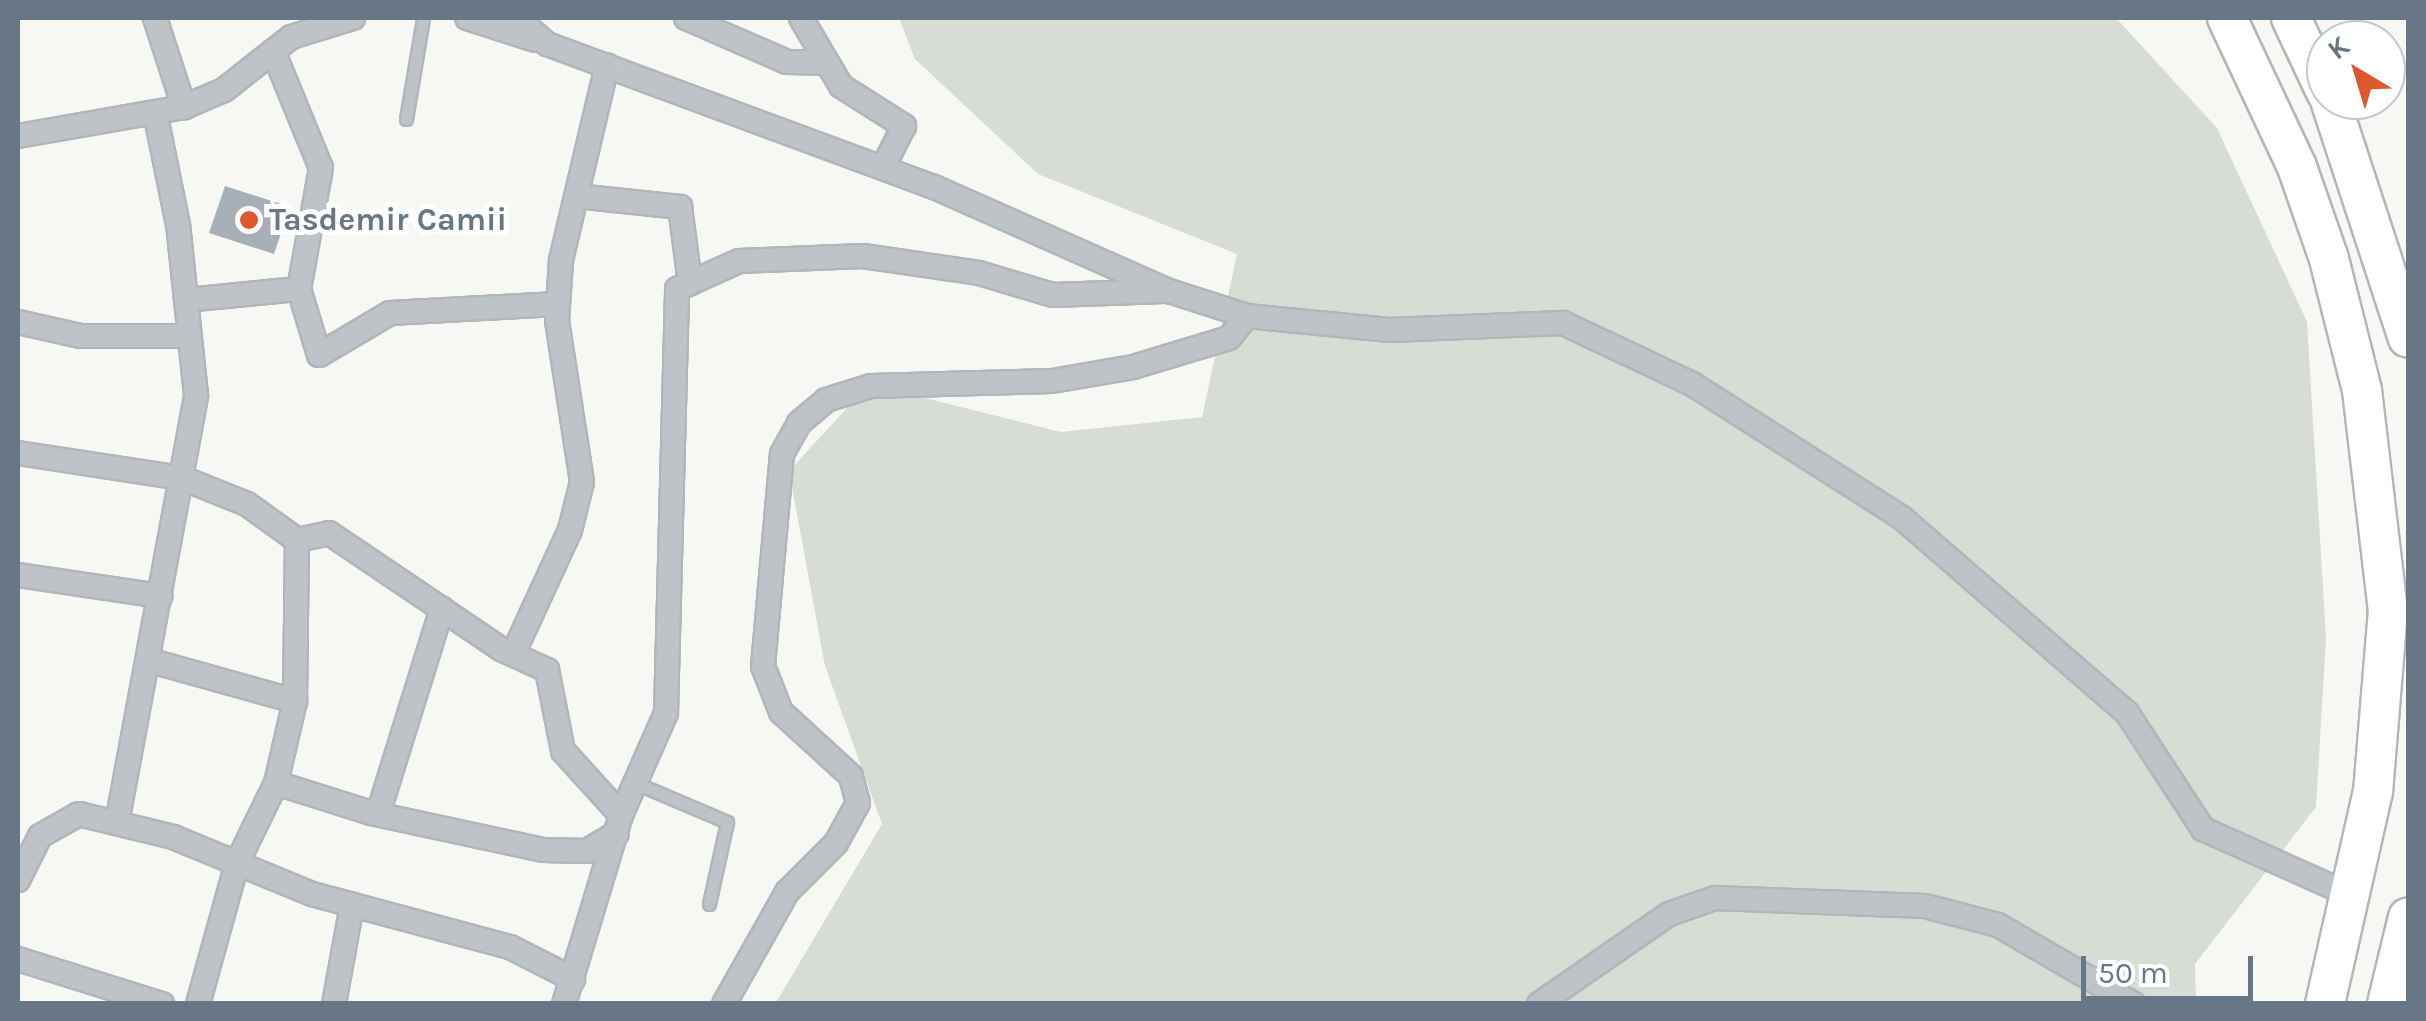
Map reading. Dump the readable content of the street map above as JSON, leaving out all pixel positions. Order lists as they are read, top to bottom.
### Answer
{
  "places": ["Tasdemir Camii"],
  "scale_bar": "50 m",
  "north": "top left"
}
